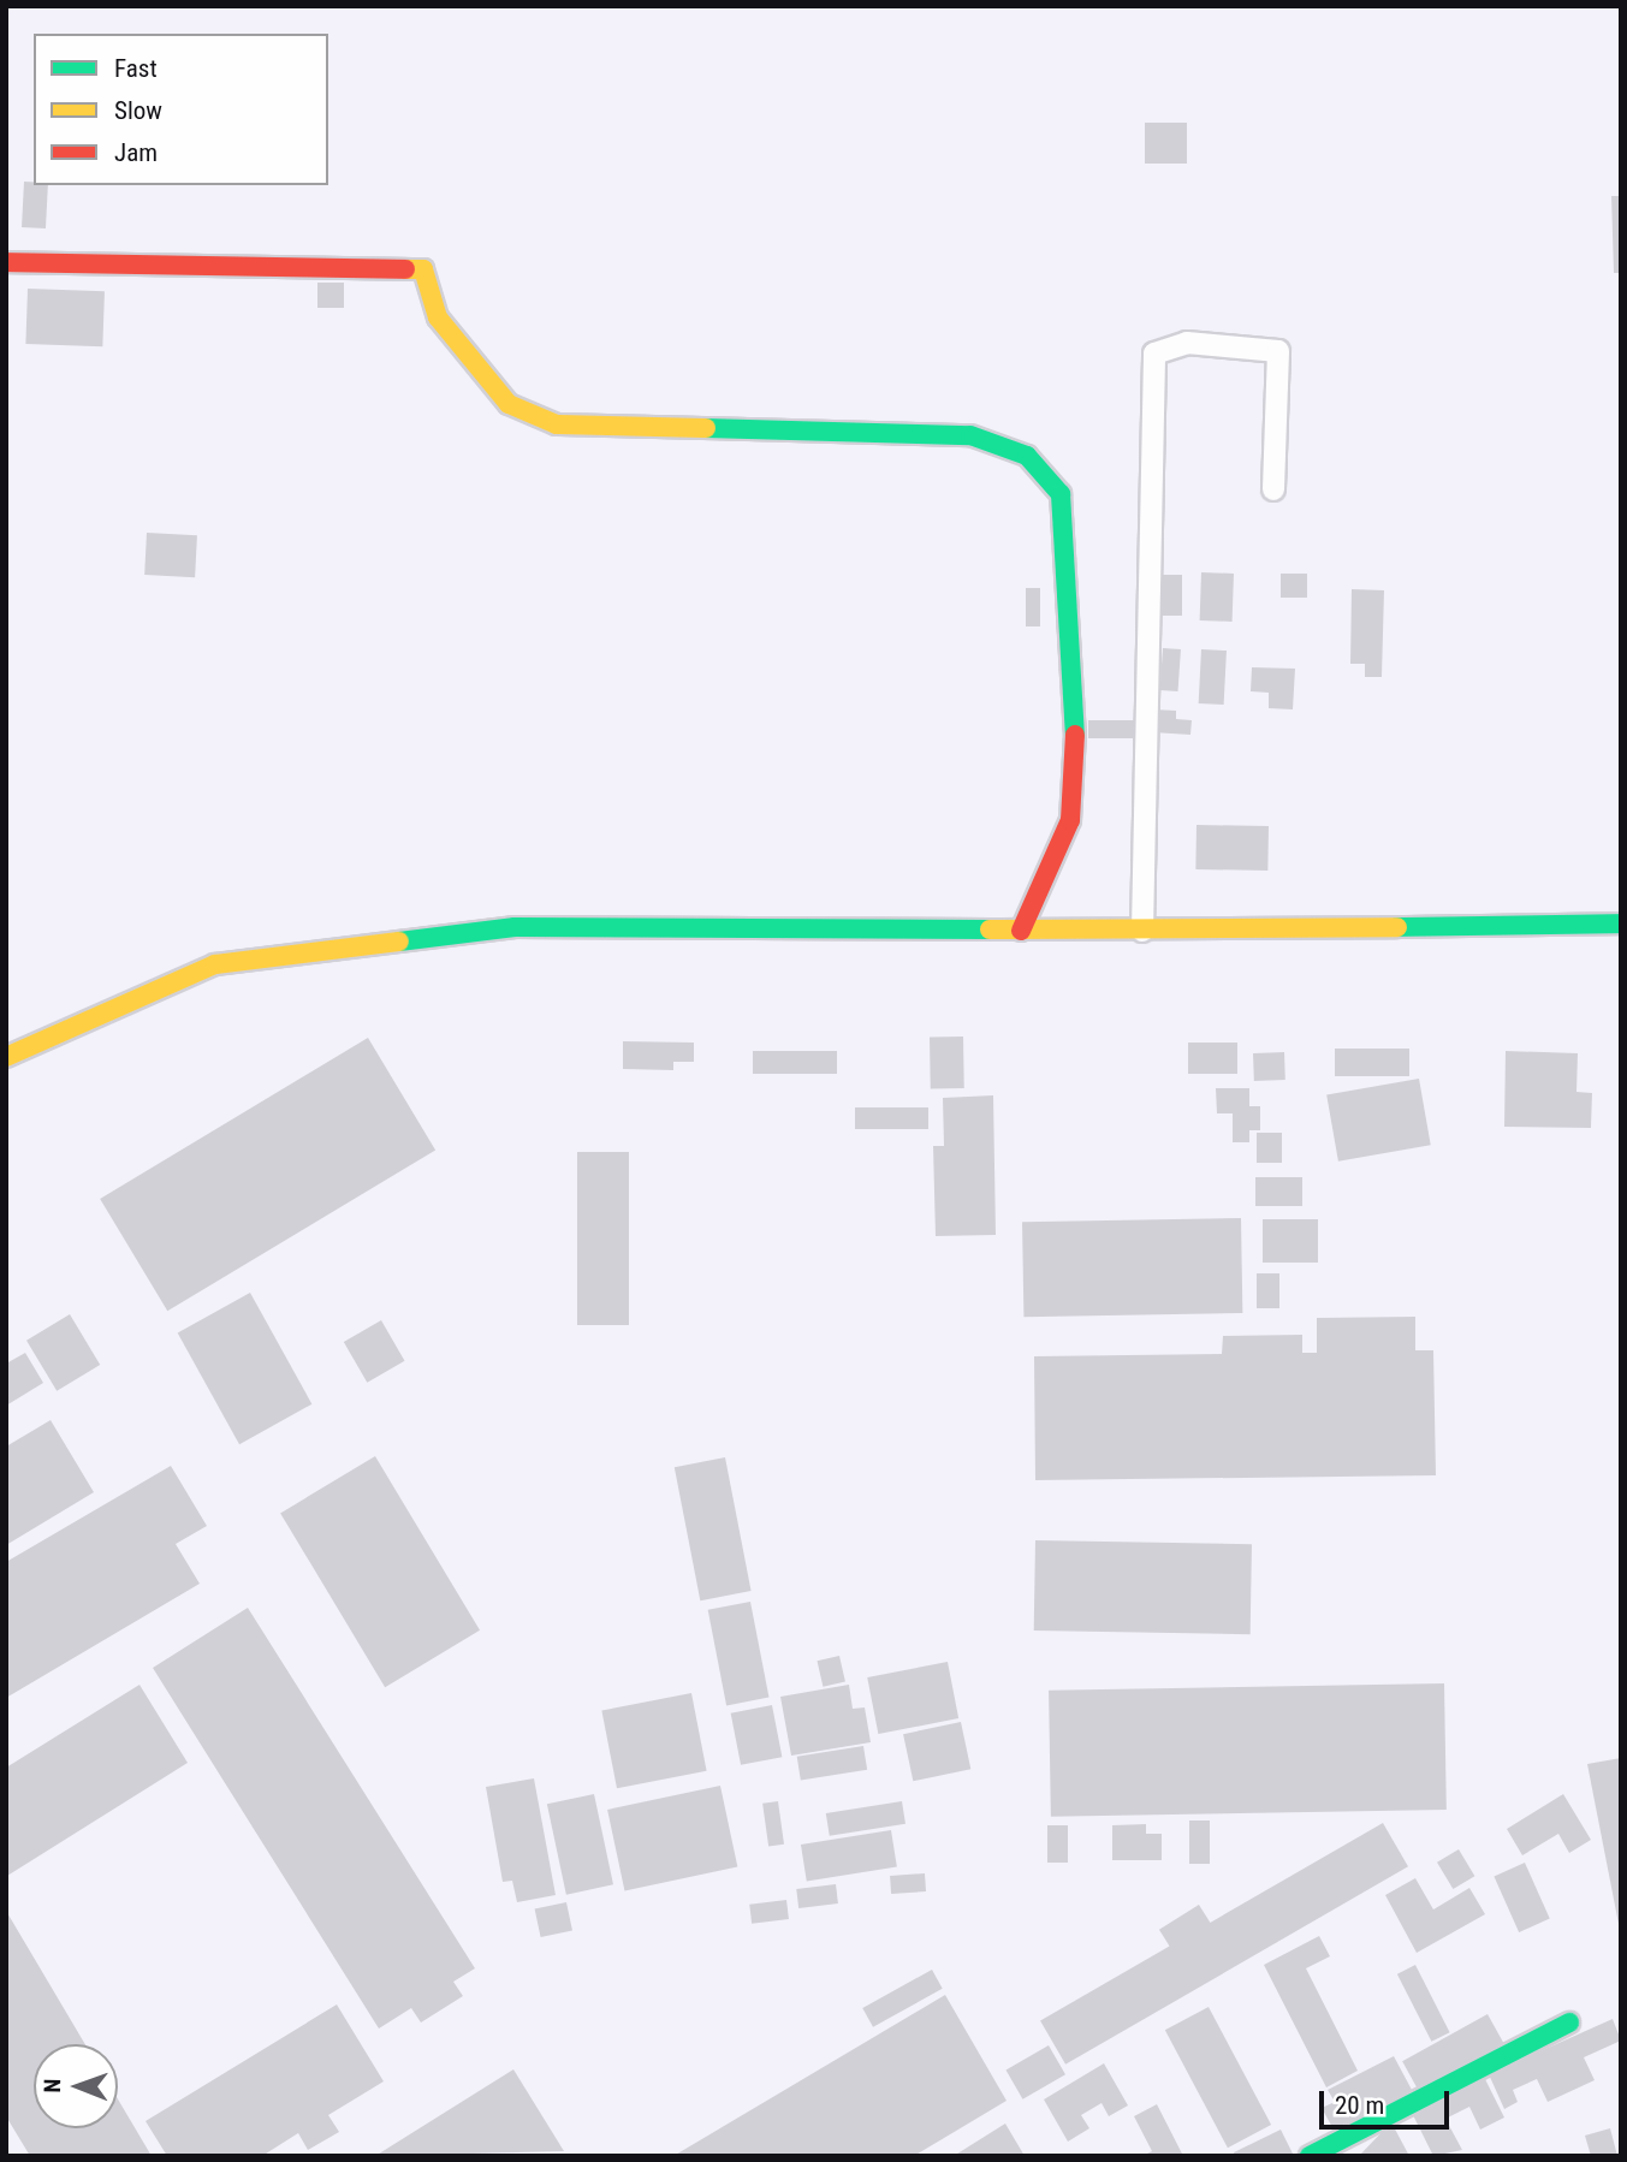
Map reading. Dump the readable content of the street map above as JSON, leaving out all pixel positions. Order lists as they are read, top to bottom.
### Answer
{
  "legend": ["Fast", "Slow", "Jam"],
  "scale_bar": "20 m",
  "north": "left"
}
